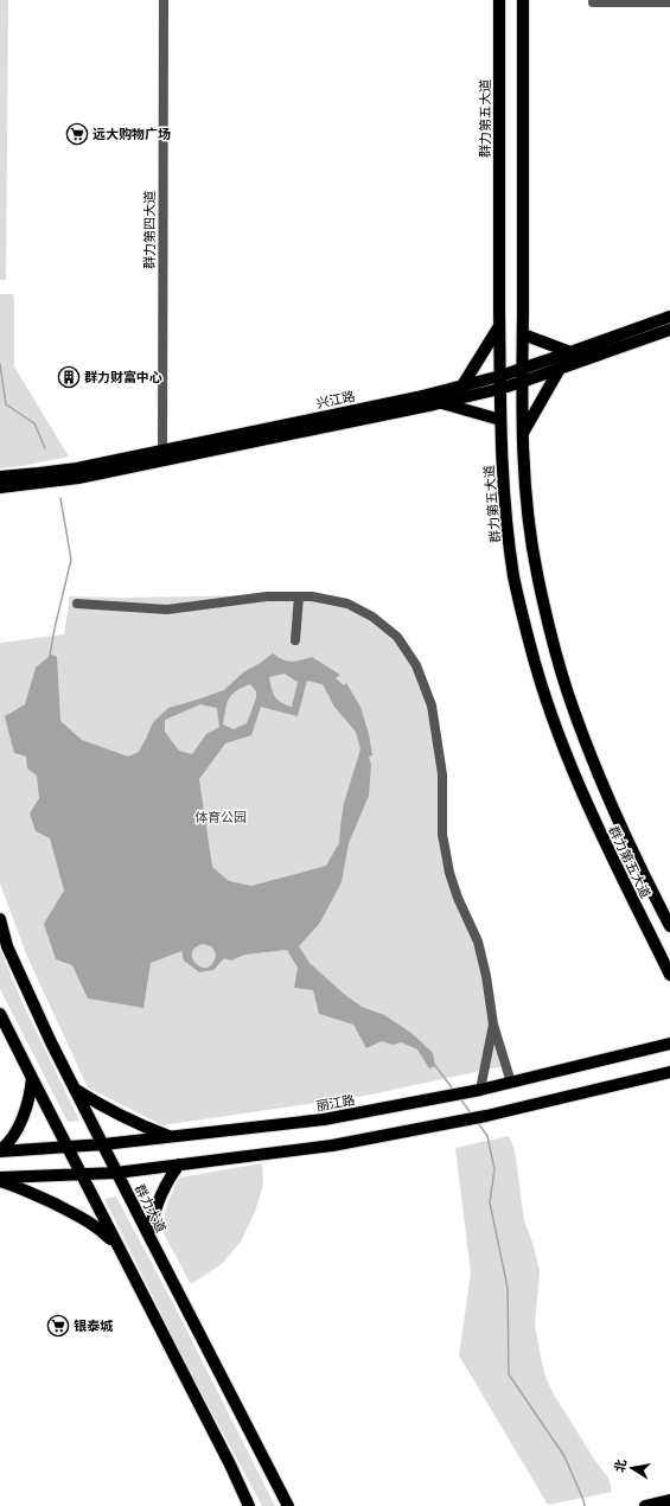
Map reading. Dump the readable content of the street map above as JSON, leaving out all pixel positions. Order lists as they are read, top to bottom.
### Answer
{
  "streets": {
    "main road": [
      "群力第五大道",
      "兴江路",
      "丽江路",
      "群力大道"
    ],
    "street": ["群力第四大道"]
  },
  "crossings": [
    ["群力第五大道", "兴江路"],
    ["群力第四大道", "兴江路"],
    ["丽江路", "群力大道"]
  ],
  "parks": ["体育公园"],
  "places": {
    "supermarket": ["远大购物广场", "银泰城"],
    "building": ["群力财富中心"]
  },
  "north": "left"
}
